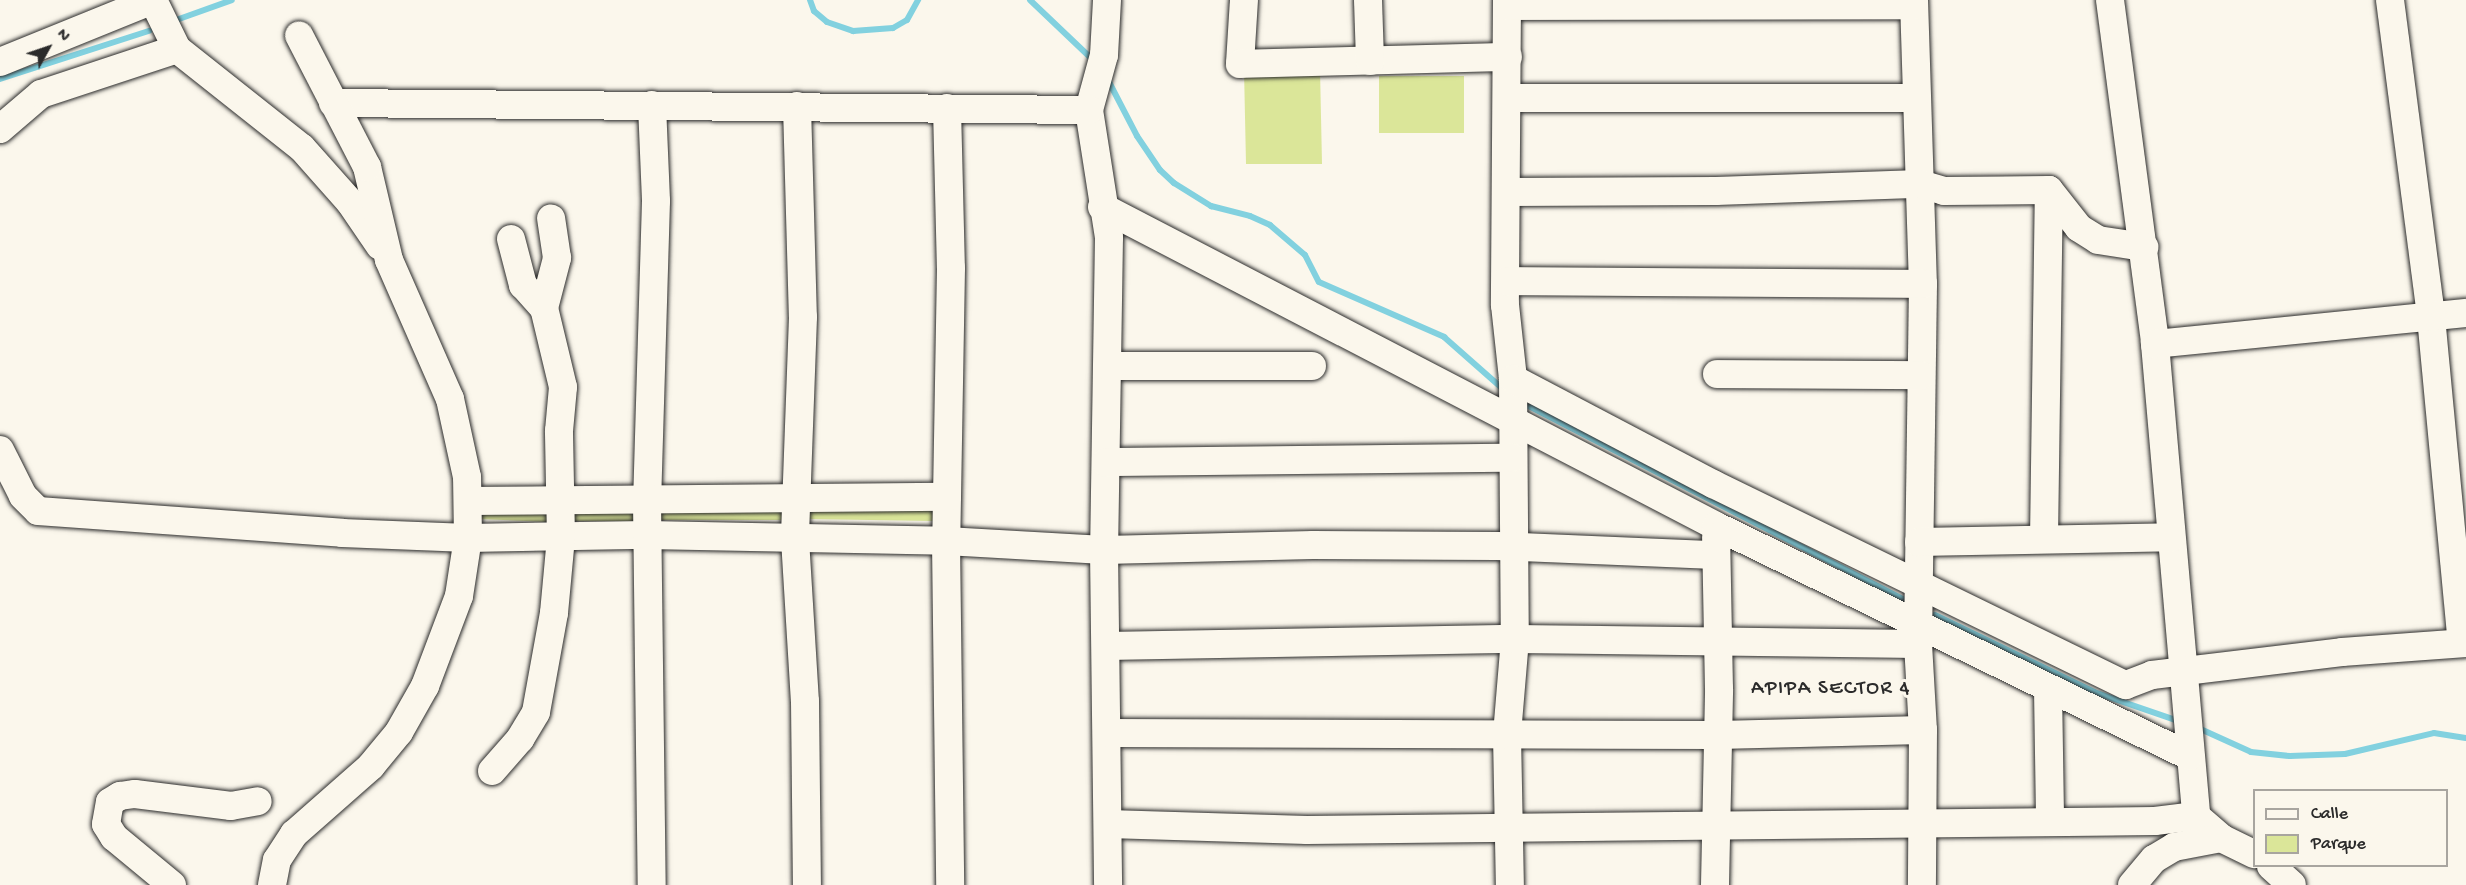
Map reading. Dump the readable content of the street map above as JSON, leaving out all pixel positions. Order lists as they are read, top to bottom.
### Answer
{
  "districts": ["APIPA SECTOR 4"],
  "legend": ["Calle", "Parque"],
  "north": "top right"
}
